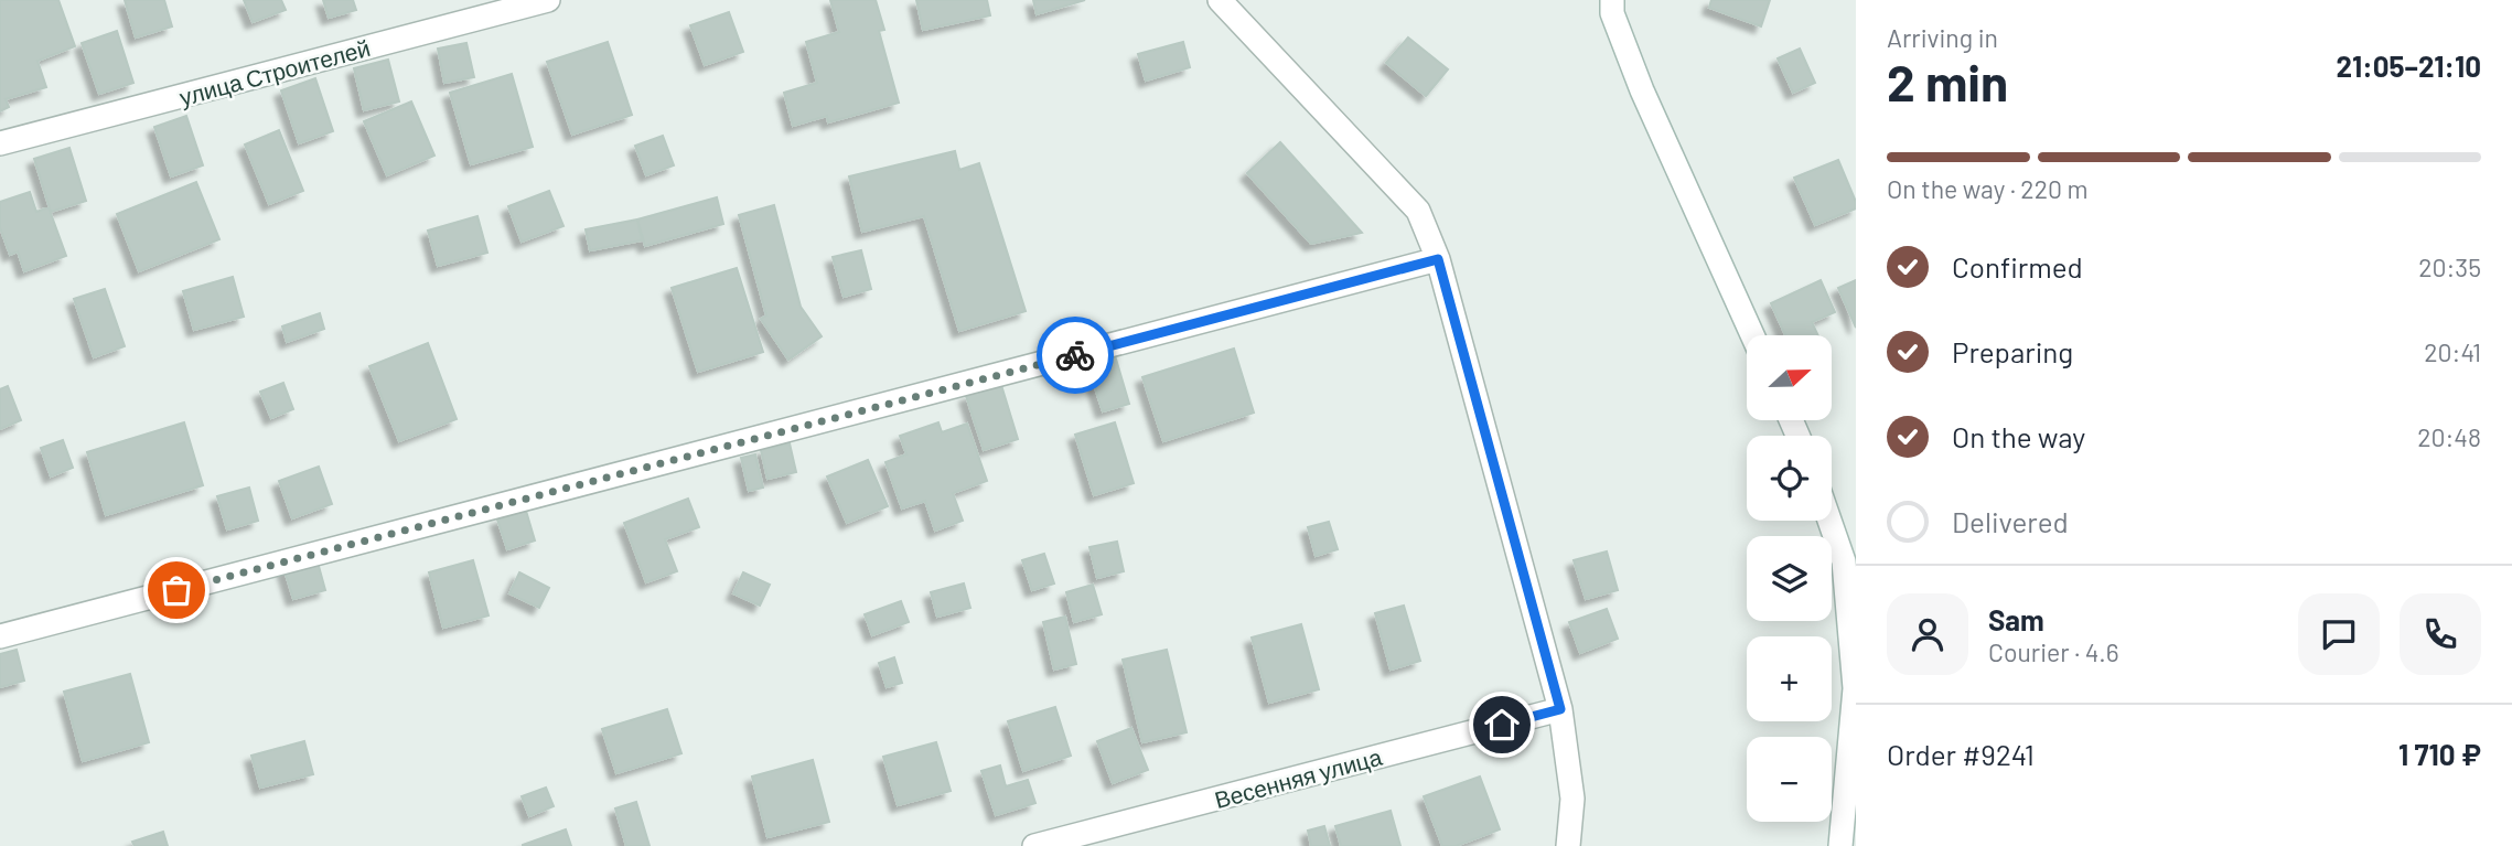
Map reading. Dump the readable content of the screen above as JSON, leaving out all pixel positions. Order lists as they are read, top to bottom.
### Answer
{
  "streets": {
    "street": ["улица Строителей", "Весенняя улица"]
  },
  "north": "right",
  "page": {
    "heading": ["2 min", "Arriving in", "21:05–21:10"],
    "panel": [
      "Sam",
      "Courier · 4.6",
      "Order #9241",
      "1 710 ₽"
    ],
    "bar": "On the way · 220 m",
    "list": [
      ["Confirmed", "20:35"],
      ["Preparing", "20:41"],
      ["On the way", "20:48"],
      "Delivered"
    ],
    "map_buttons": ["+", "−"]
  }
}
